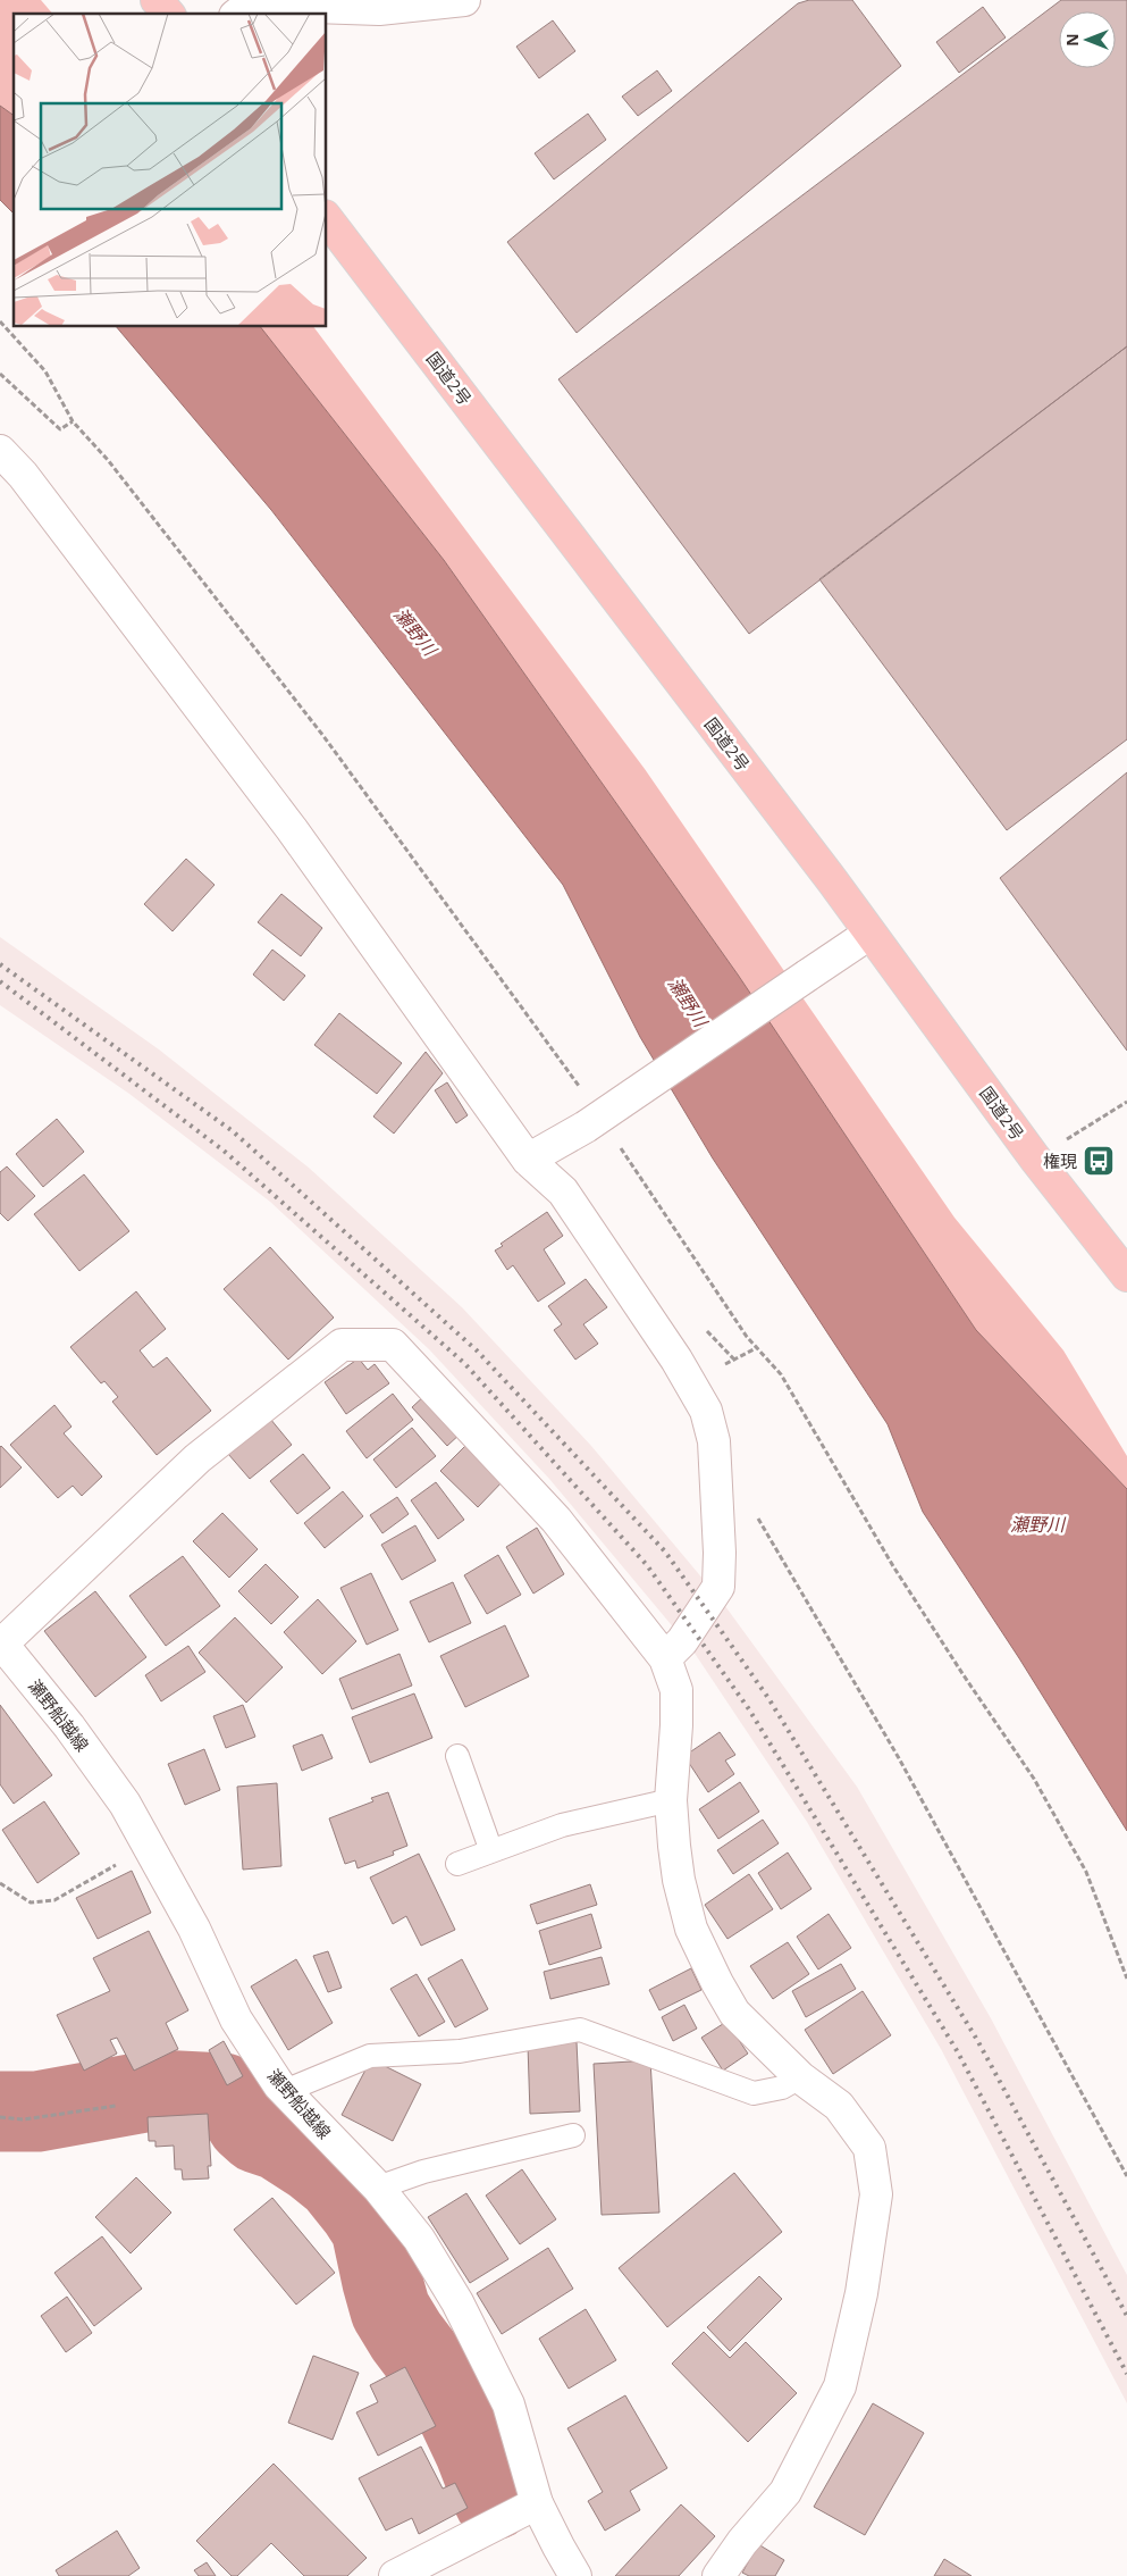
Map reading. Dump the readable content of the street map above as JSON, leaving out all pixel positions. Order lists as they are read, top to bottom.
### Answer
{
  "streets": {
    "highway": ["国道2号"],
    "street": ["瀬野船越線"]
  },
  "water": ["瀬野川"],
  "places": {
    "bus stop": ["権現"]
  },
  "north": "left"
}
